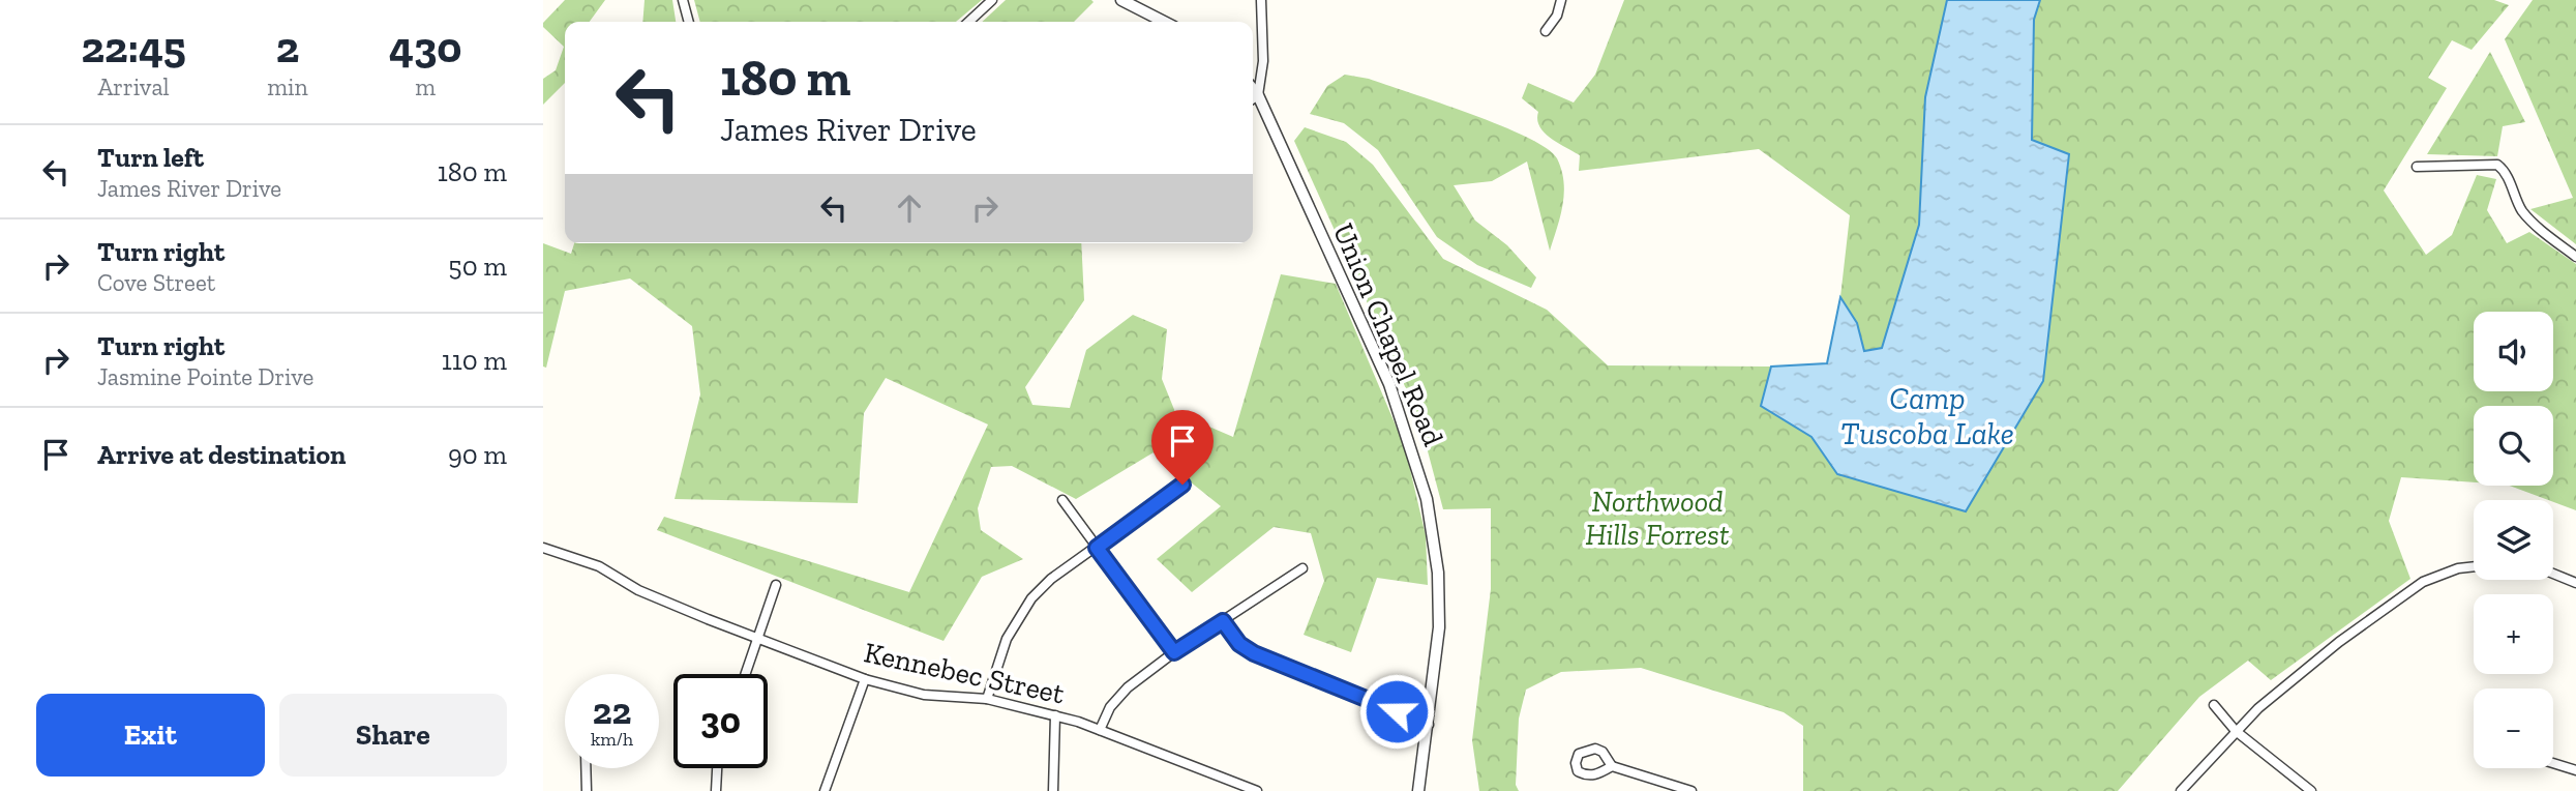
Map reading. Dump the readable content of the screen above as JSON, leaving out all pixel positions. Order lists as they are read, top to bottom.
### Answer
{
  "streets": {
    "street": ["Union Chapel Road", "Kennebec Street"]
  },
  "water": ["Camp Tuscoba Lake"],
  "parks": ["Northwood Hills Forrest"],
  "page": {
    "eta": [
      "22:45",
      "Arrival",
      "2",
      "min",
      "430",
      "m"
    ],
    "turn": ["180 m", "James River Drive"],
    "list": [
      {
        "name": "Turn left",
        "note": "James River Drive",
        "value": "180 m"
      },
      {
        "name": "Turn right",
        "note": "Cove Street",
        "value": "50 m"
      },
      {
        "name": "Turn right",
        "note": "Jasmine Pointe Drive",
        "value": "110 m"
      },
      {
        "name": "Arrive at destination",
        "value": "90 m"
      }
    ],
    "map_buttons": ["+", "−"],
    "speed": "22 km/h",
    "limit": "30",
    "buttons": ["Exit", "Share"]
  }
}
